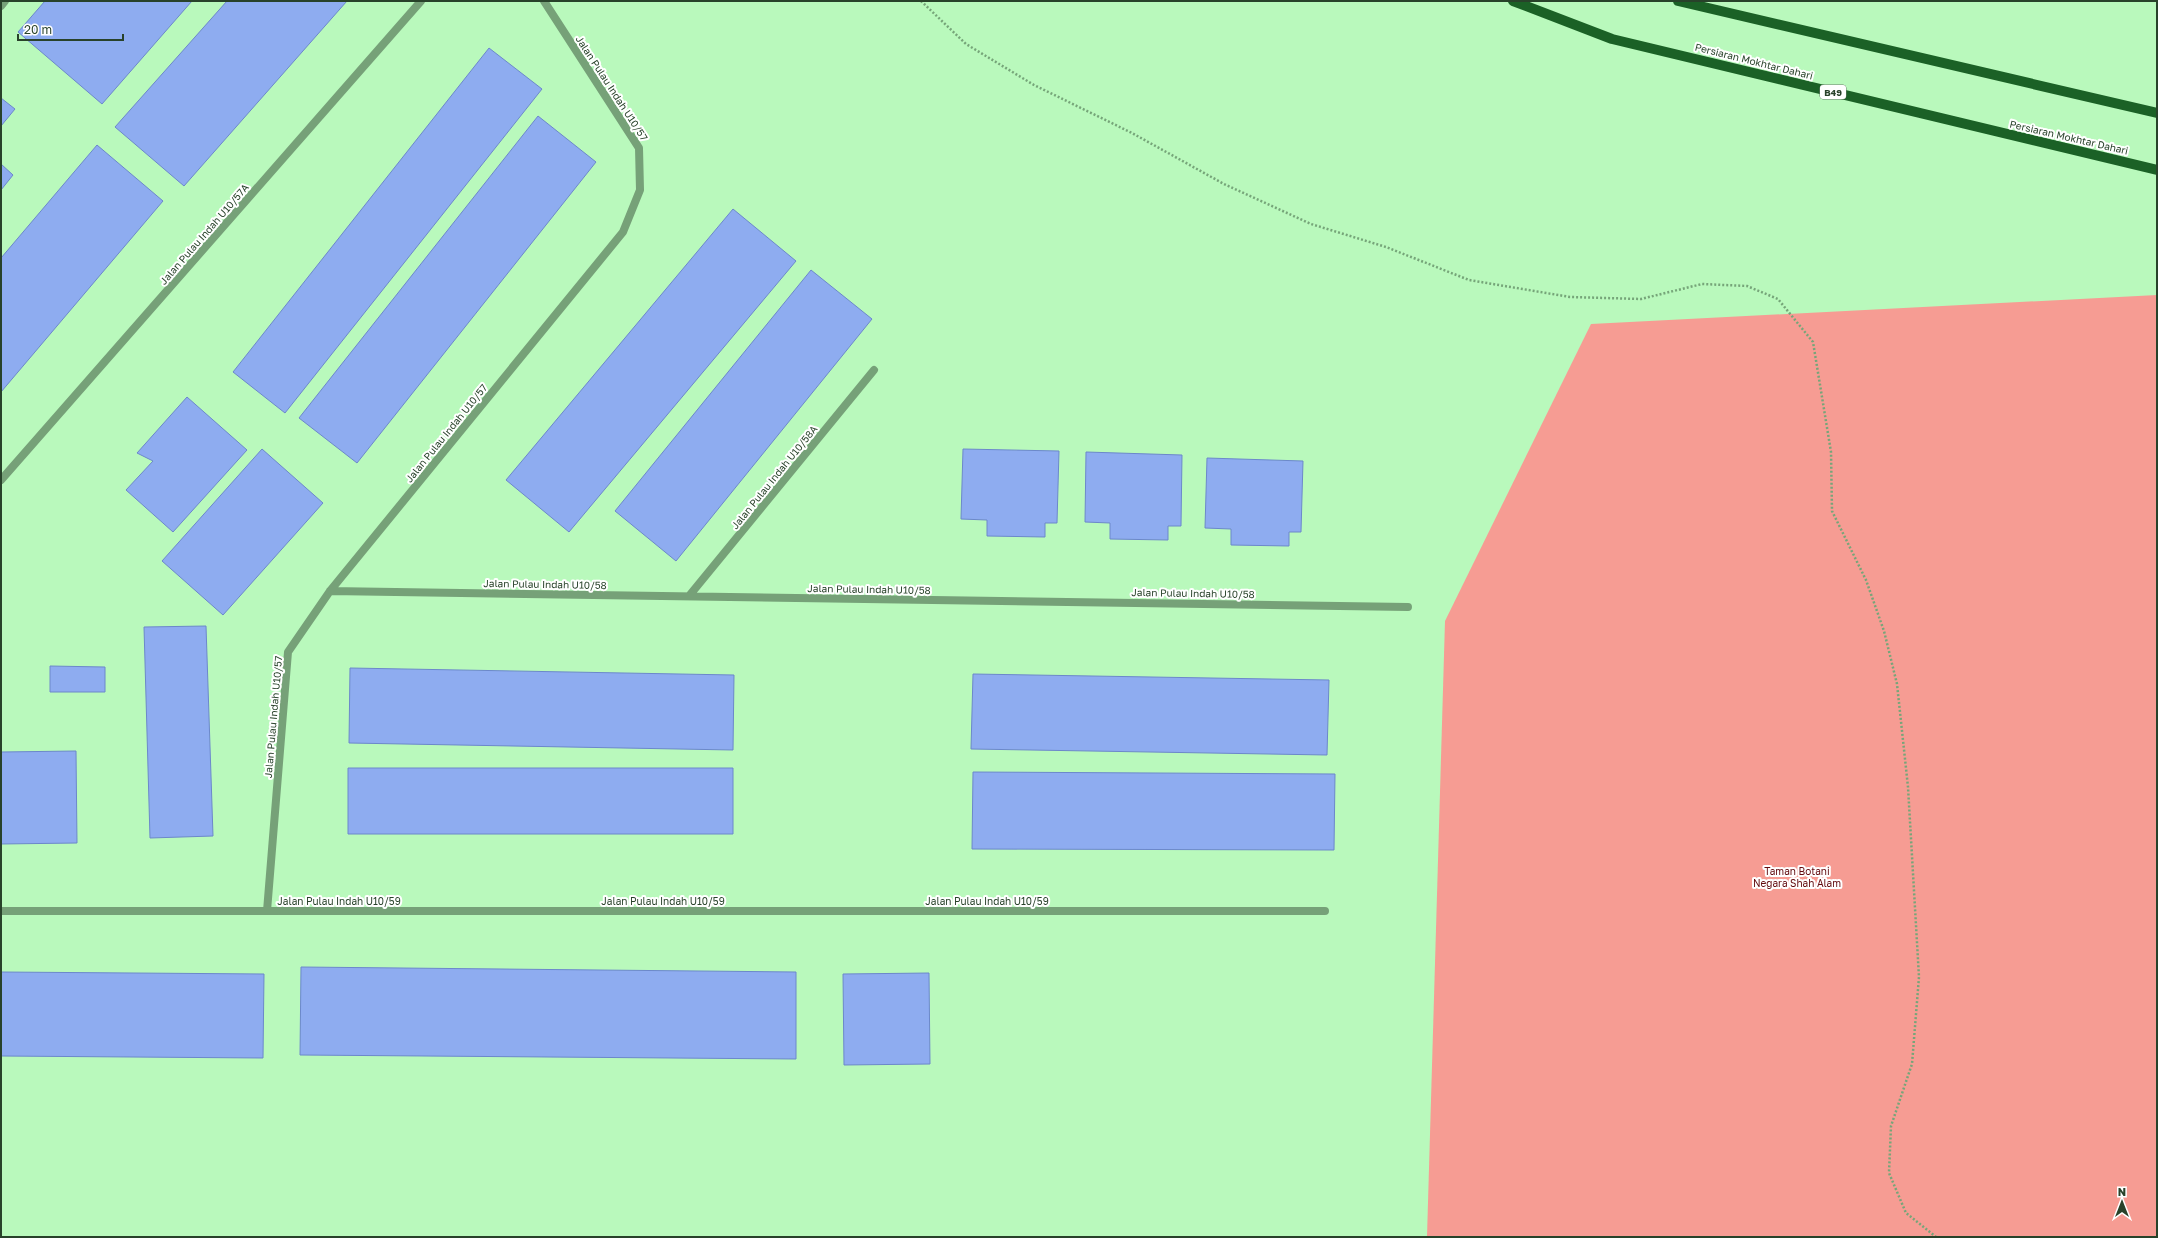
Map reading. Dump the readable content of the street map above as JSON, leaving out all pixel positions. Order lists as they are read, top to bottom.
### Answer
{
  "streets": {
    "main road": ["Persiaran Mokhtar Dahari", "B49"],
    "street": [
      "Jalan Pulau Indah U10/57",
      "Jalan Pulau Indah U10/57A",
      "Jalan Pulau Indah U10/58A",
      "Jalan Pulau Indah U10/58",
      "Jalan Pulau Indah U10/59"
    ]
  },
  "crossings": [
    ["Jalan Pulau Indah U10/57", "Jalan Pulau Indah U10/58"],
    ["Jalan Pulau Indah U10/57", "Jalan Pulau Indah U10/59"],
    ["Jalan Pulau Indah U10/58A", "Jalan Pulau Indah U10/58"]
  ],
  "parks": ["Taman Botani Negara Shah Alam"],
  "scale_bar": "20 m",
  "north": "top"
}
